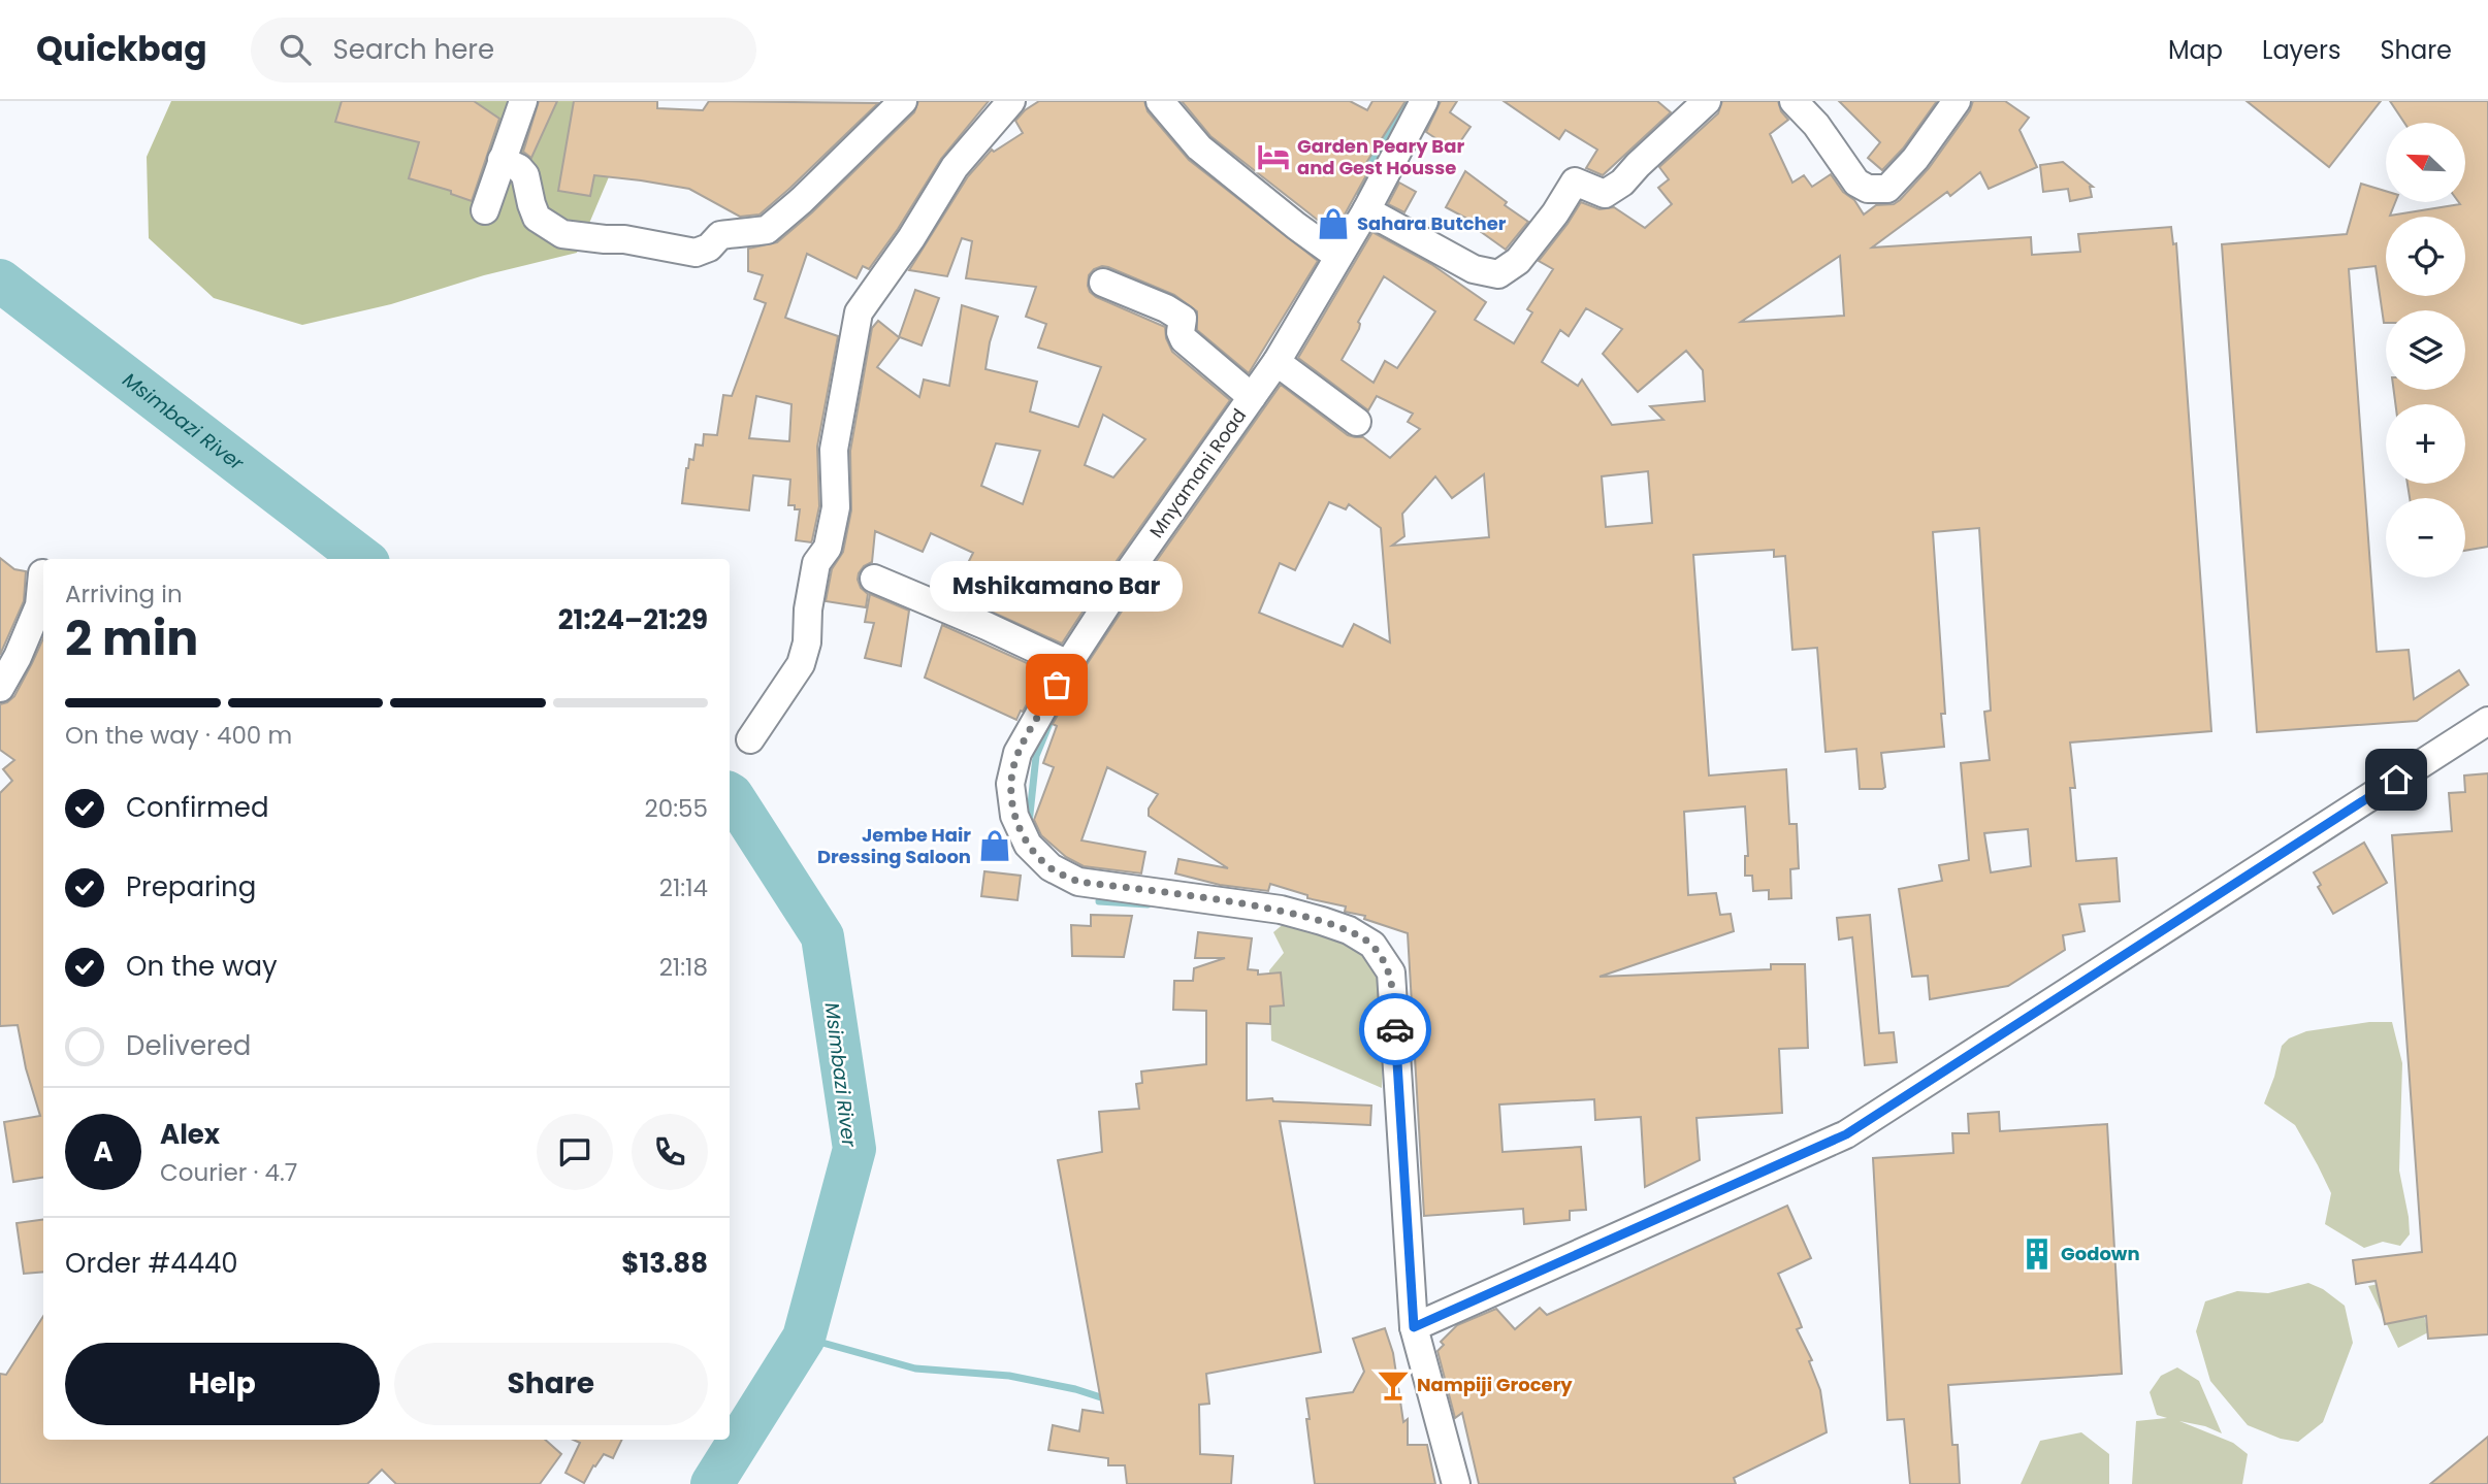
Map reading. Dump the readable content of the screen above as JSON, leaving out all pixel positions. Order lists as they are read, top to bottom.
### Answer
{
  "streets": {
    "street": ["Mnyamani Road"]
  },
  "water": ["Msimbazi River"],
  "places": {
    "hotel": ["Garden Peary Bar and Gest Housse"],
    "shop": ["Sahara Butcher", "Jembe Hair Dressing Saloon"],
    "other": ["Mshikamano Bar"],
    "building": ["Godown"],
    "bar": ["Nampiji Grocery"]
  },
  "north": "top left",
  "page": {
    "header": "Quickbag",
    "search": "Search here",
    "nav": ["Map", "Layers", "Share"],
    "map_buttons": ["+", "−"],
    "heading": ["2 min", "Arriving in", "21:24–21:29"],
    "panel": [
      "Alex",
      "Courier · 4.7",
      "Order #4440",
      "$13.88"
    ],
    "bubble": "Mshikamano Bar",
    "bar": "On the way · 400 m",
    "list": [
      ["Confirmed", "20:55"],
      ["Preparing", "21:14"],
      ["On the way", "21:18"],
      "Delivered"
    ],
    "round": "A",
    "buttons": ["Help", "Share"]
  }
}
